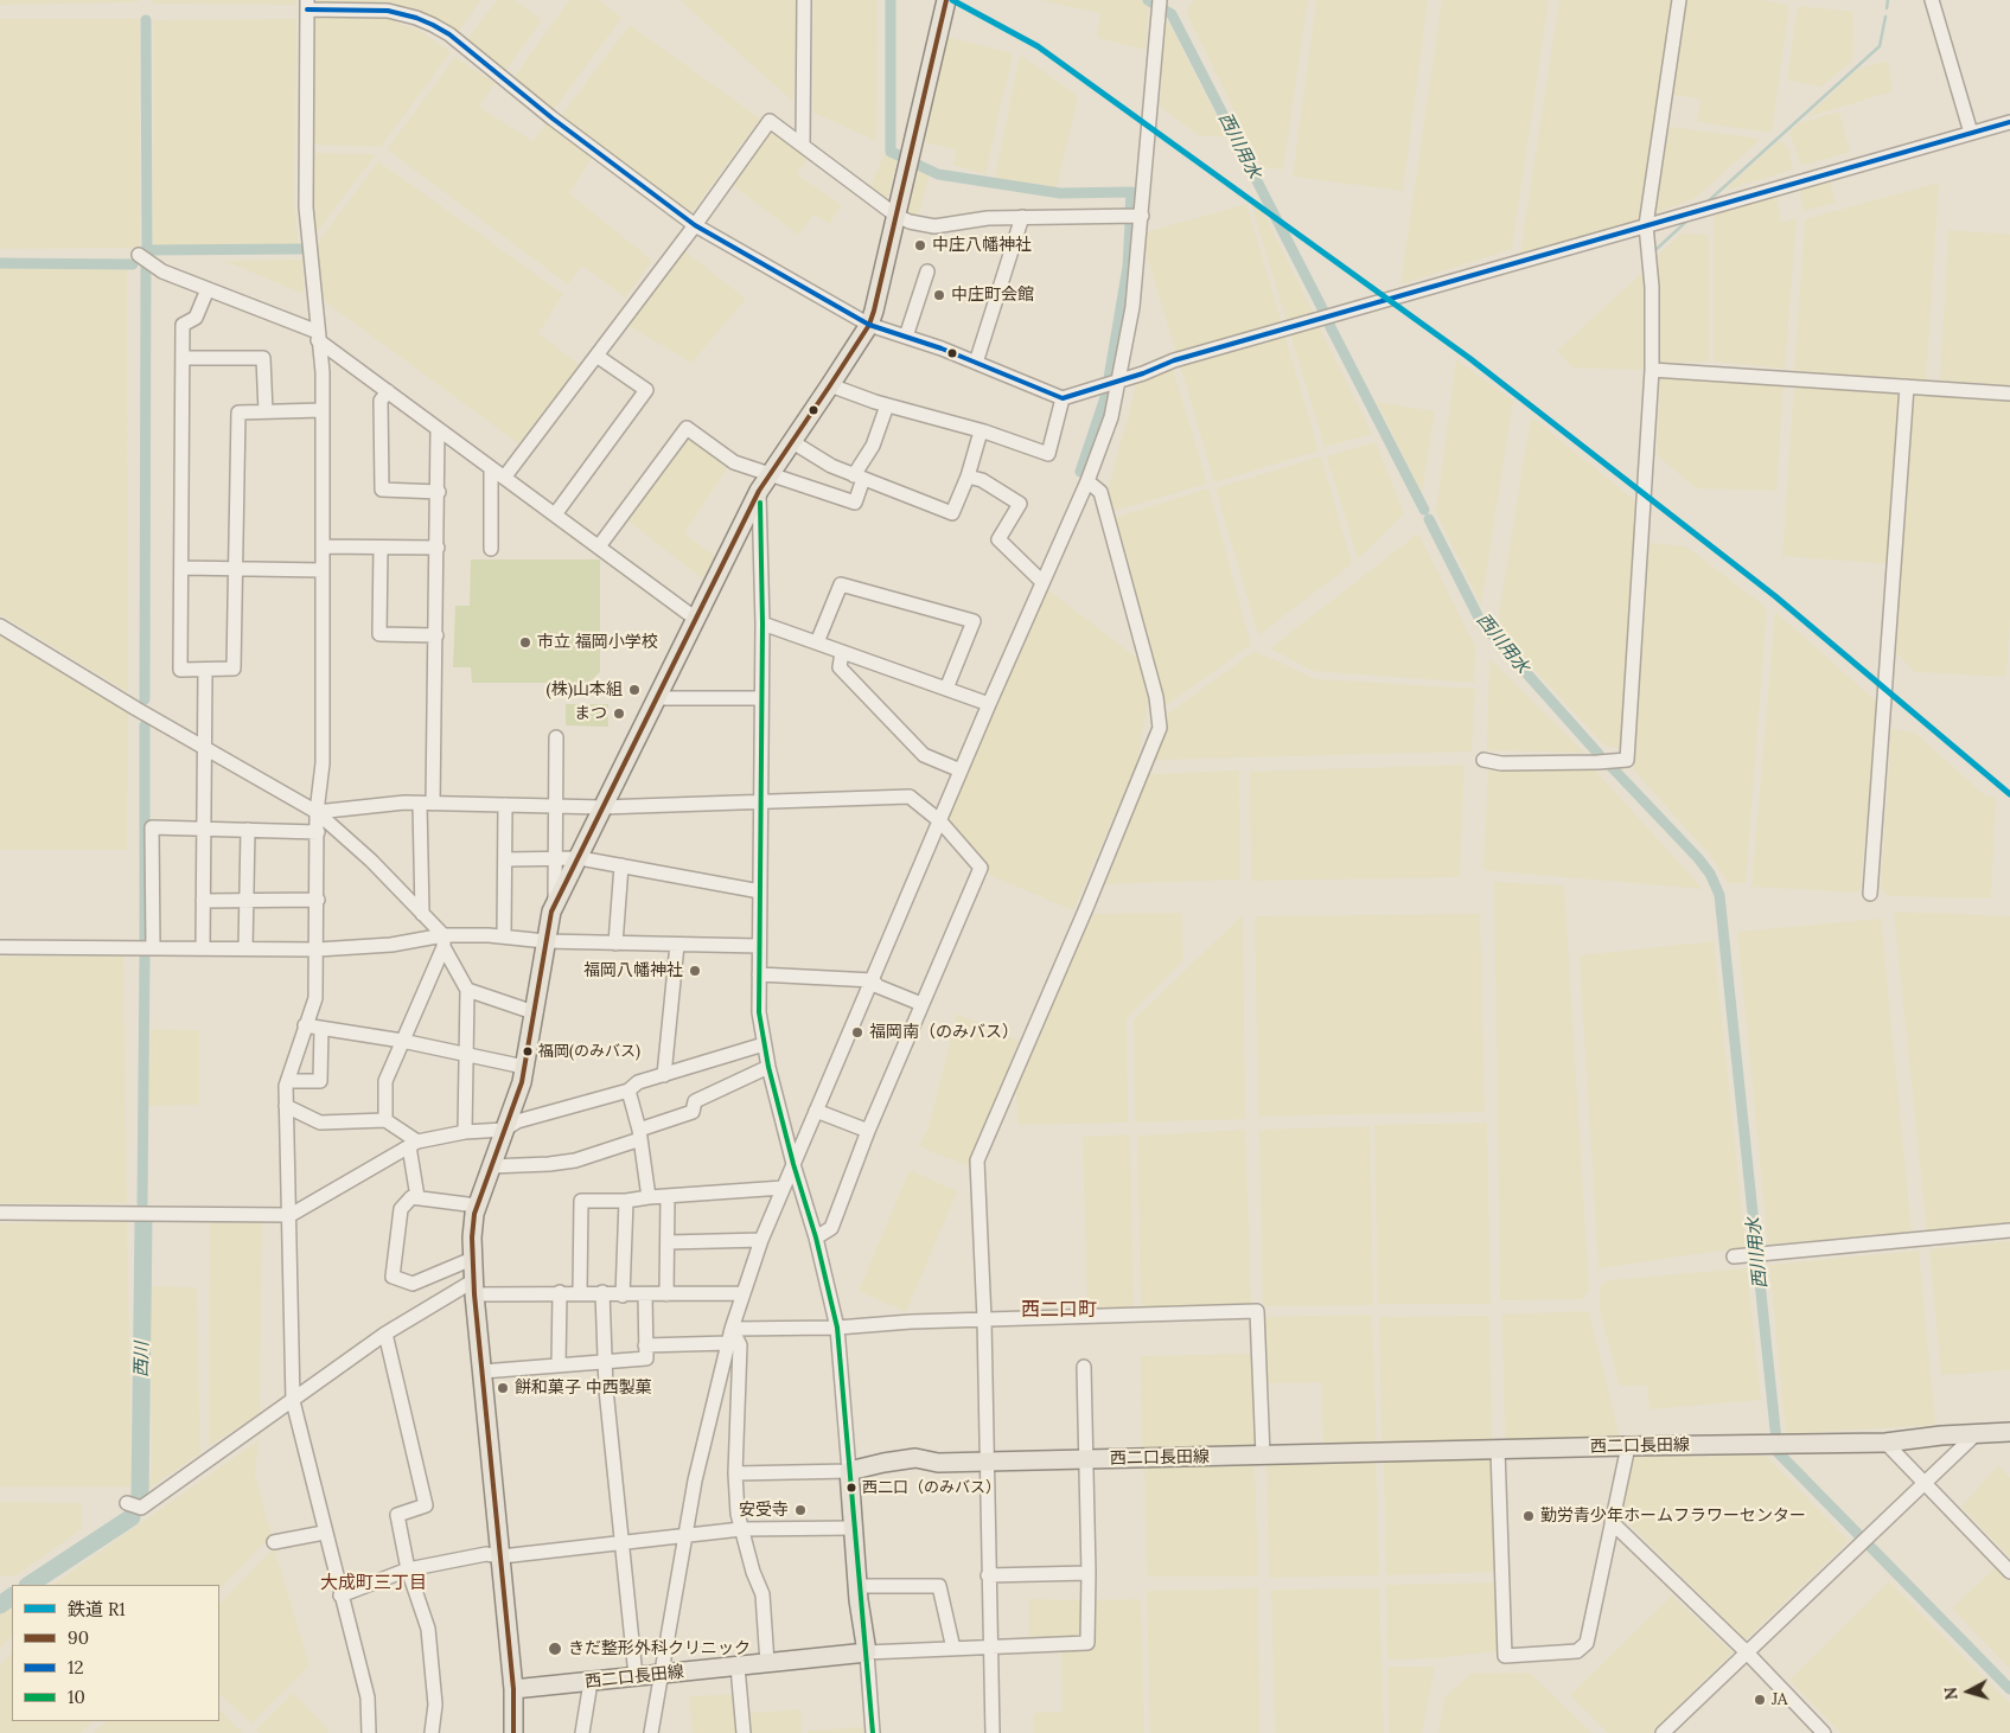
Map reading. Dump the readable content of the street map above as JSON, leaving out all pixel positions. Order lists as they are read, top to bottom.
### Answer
{
  "streets": {
    "main road": ["西二口長田線"]
  },
  "districts": ["西二口町", "大成町三丁目"],
  "water": ["西川用水", "西川"],
  "places": [
    "中庄八幡神社",
    "中庄町会館",
    "市立 福岡小学校",
    "(株)山本組",
    "まつ",
    "福岡八幡神社",
    "福岡南（のみバス）",
    "福岡(のみバス)",
    "餅和菓子 中西製菓",
    "西二口（のみバス）",
    "安受寺",
    "勤労青少年ホームフラワーセンター",
    "きだ整形外科クリニック",
    "JA"
  ],
  "lines": [
    "rail line R1",
    "transit line 90",
    "transit line 12",
    "transit line 10"
  ],
  "legend": [
    "鉄道 R1",
    "90",
    "12",
    "10"
  ],
  "north": "left"
}
